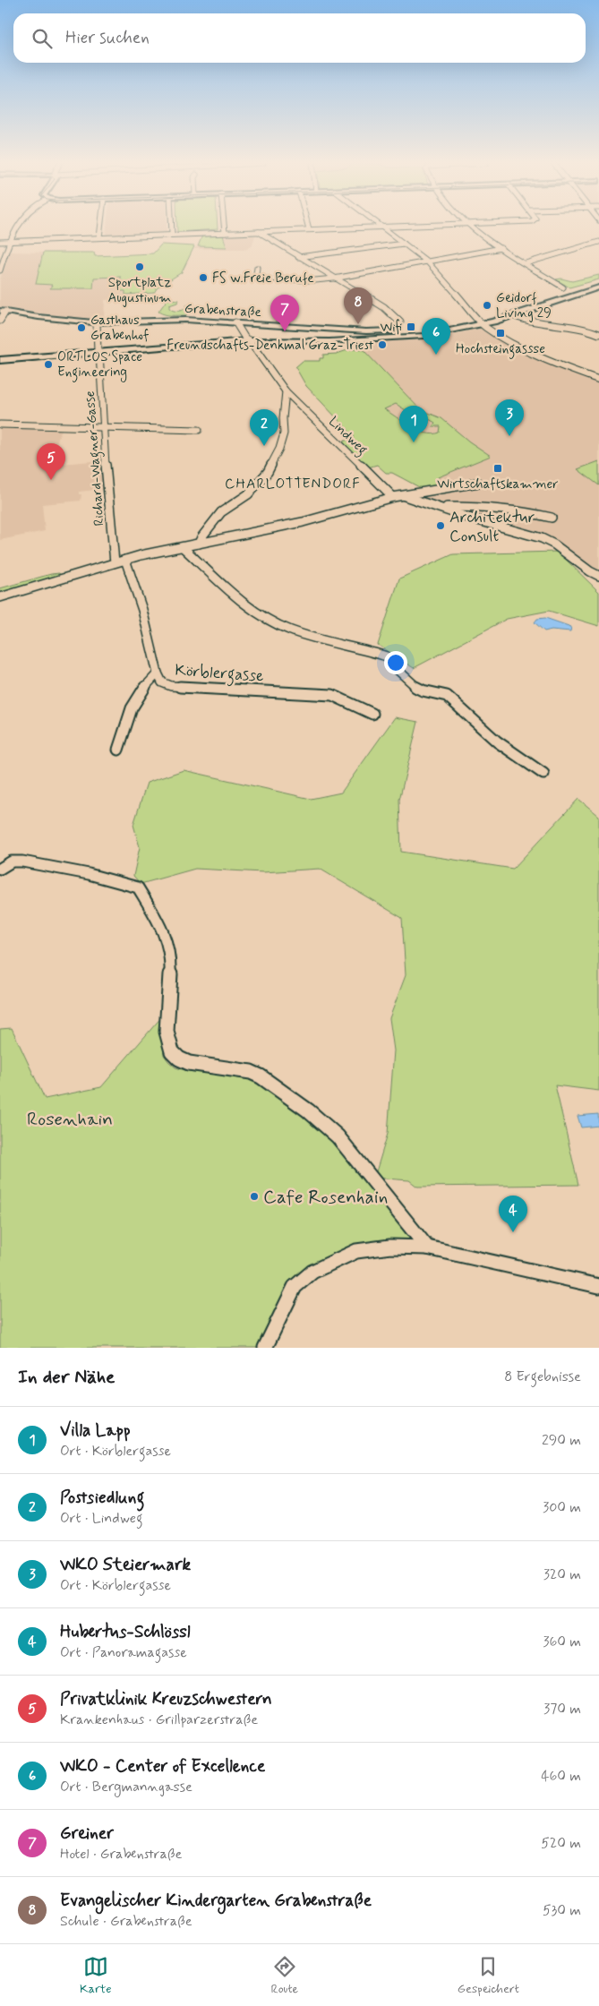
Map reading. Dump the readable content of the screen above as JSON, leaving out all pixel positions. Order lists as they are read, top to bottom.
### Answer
{
  "streets": {
    "main road": ["Grabenstraße"],
    "street": ["Lindweg", "Richard-Wagner-Gasse", "Körblergasse"]
  },
  "crossings": [
    ["Grabenstraße", "Lindweg"],
    ["Grabenstraße", "Richard-Wagner-Gasse"]
  ],
  "districts": ["CHARLOTTENDORF"],
  "parks": ["Rosenhain"],
  "places": {
    "other": [
      "Sportplatz Augustinum",
      "FS w.Freie Berufe",
      "Geidorf Living 29",
      "Gasthaus Grabenhof",
      "Freundschafts-Denkmal Graz-Triest",
      "ORTLOS Space Engineering",
      "Architektur Consult",
      "Cafe Rosenhain"
    ],
    "transit": ["Wifi", "Hochsteingassse", "Wirtschaftskammer"]
  },
  "page": {
    "search": "Hier suchen",
    "pins": [
      "8",
      "7",
      "6",
      "3",
      "1",
      "2",
      "5",
      "4"
    ],
    "heading": ["In der Nähe", "8 Ergebnisse"],
    "list": [
      {
        "mark": "1",
        "name": "Villa Lapp",
        "note": "Ort · Körblergasse",
        "value": "290 m"
      },
      {
        "mark": "2",
        "name": "Postsiedlung",
        "note": "Ort · Lindweg",
        "value": "300 m"
      },
      {
        "mark": "3",
        "name": "WKO Steiermark",
        "note": "Ort · Körblergasse",
        "value": "320 m"
      },
      {
        "mark": "4",
        "name": "Hubertus-Schlössl",
        "note": "Ort · Panoramagasse",
        "value": "360 m"
      },
      {
        "mark": "5",
        "name": "Privatklinik Kreuzschwestern",
        "note": "Krankenhaus · Grillparzerstraße",
        "value": "370 m"
      },
      {
        "mark": "6",
        "name": "WKO - Center of Excellence",
        "note": "Ort · Bergmanngasse",
        "value": "460 m"
      },
      {
        "mark": "7",
        "name": "Greiner",
        "note": "Hotel · Grabenstraße",
        "value": "520 m"
      },
      {
        "mark": "8",
        "name": "Evangelischer Kindergarten Grabenstraße",
        "note": "Schule · Grabenstraße",
        "value": "530 m"
      }
    ],
    "nav": ["Karte", "Route", "Gespeichert"]
  }
}
